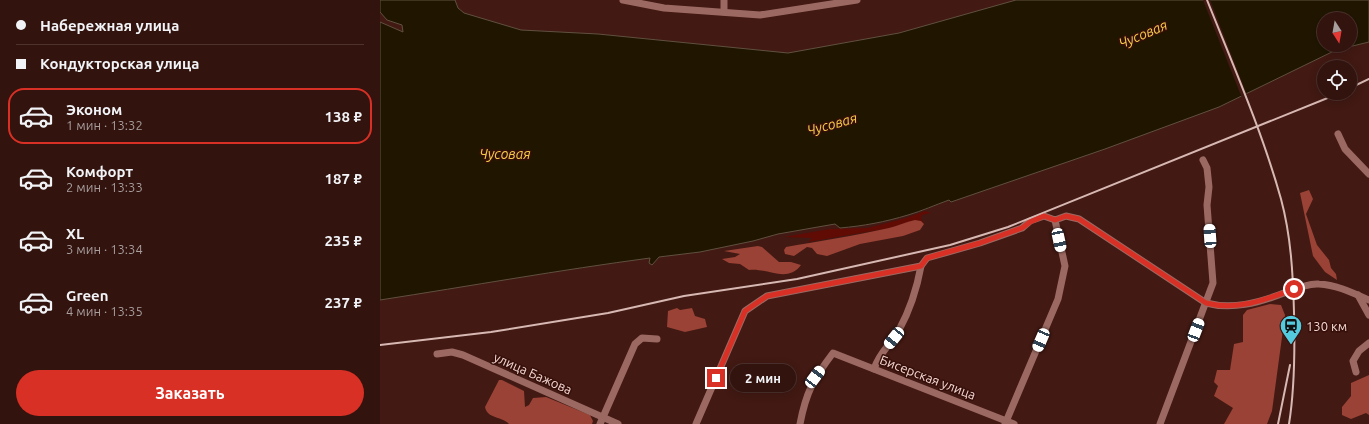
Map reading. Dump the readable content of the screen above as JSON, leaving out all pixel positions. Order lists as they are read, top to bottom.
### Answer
{
  "streets": {
    "street": ["улица Бажова", "Бисерская улица"]
  },
  "water": ["Чусовая"],
  "places": {
    "station": ["130 км"]
  },
  "north": "bottom",
  "page": {
    "banner": ["Набережная улица", "Кондукторская улица"],
    "list": [
      {
        "name": "Эконом",
        "note": "1 мин · 13:32",
        "value": "138 ₽"
      },
      {
        "name": "Комфорт",
        "note": "2 мин · 13:33",
        "value": "187 ₽"
      },
      {
        "name": "XL",
        "note": "3 мин · 13:34",
        "value": "235 ₽"
      },
      {
        "name": "Green",
        "note": "4 мин · 13:35",
        "value": "237 ₽"
      }
    ],
    "buttons": "Заказать",
    "bubble": "2 мин"
  }
}
